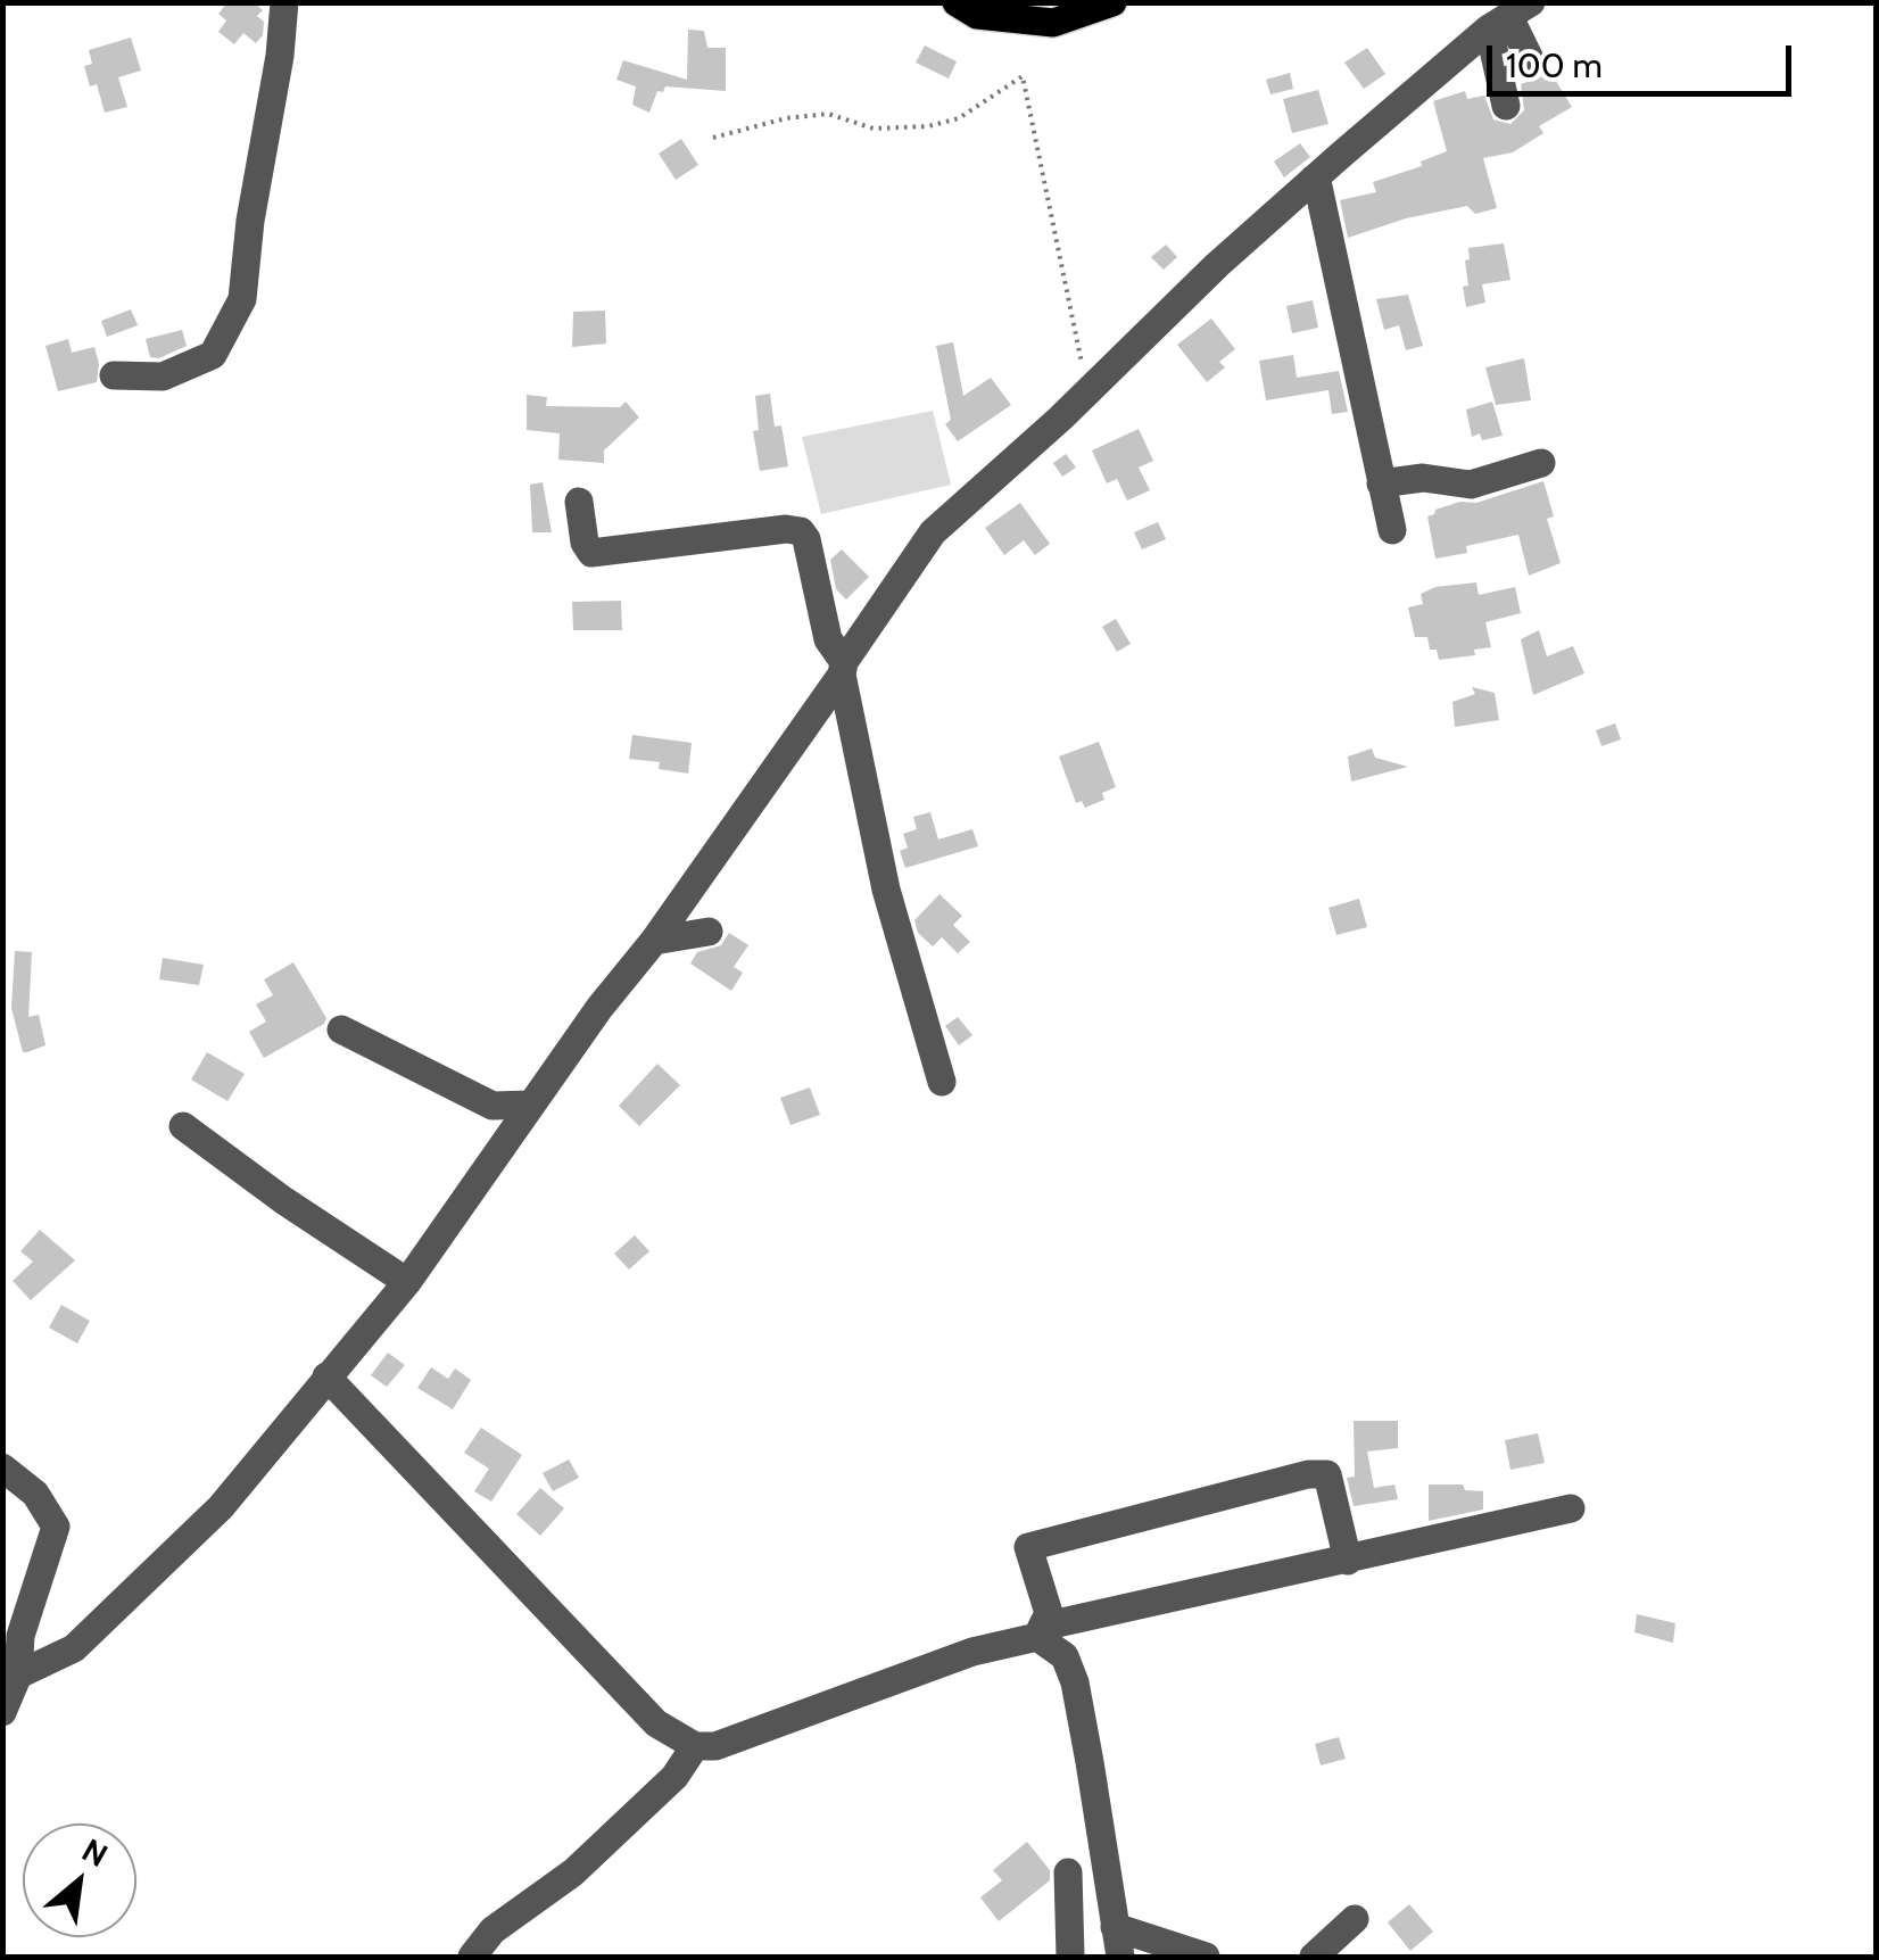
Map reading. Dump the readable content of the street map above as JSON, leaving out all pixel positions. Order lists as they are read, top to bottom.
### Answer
{
  "scale_bar": "100 m",
  "north": "top right"
}
